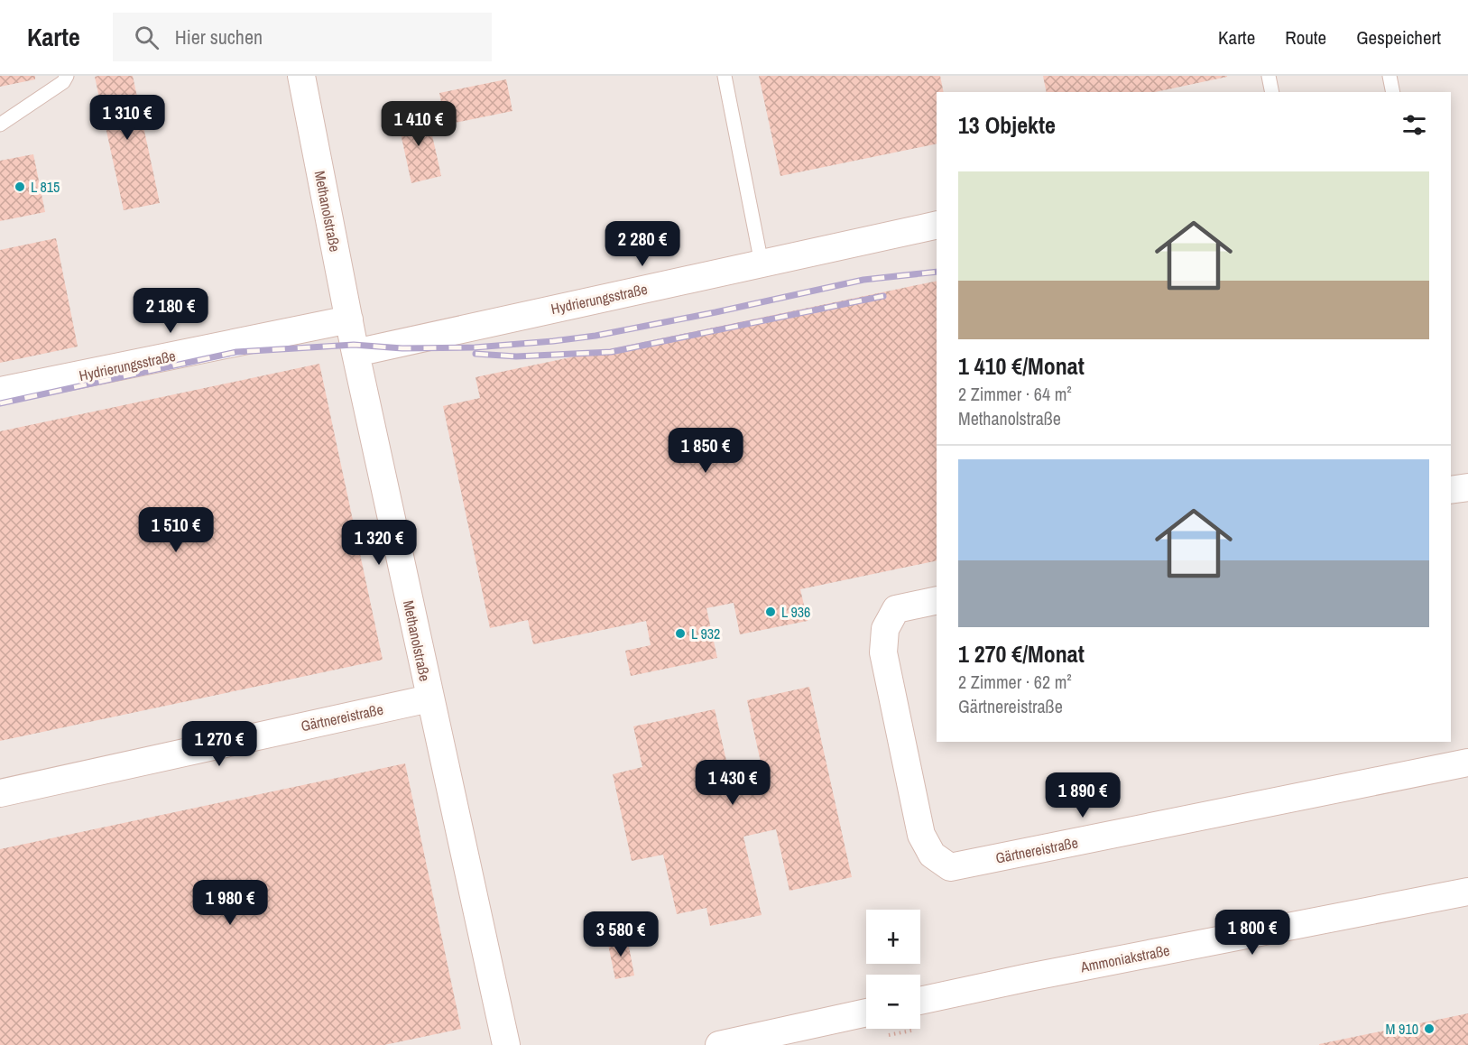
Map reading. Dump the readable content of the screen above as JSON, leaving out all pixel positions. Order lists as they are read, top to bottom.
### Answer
{
  "streets": {
    "street": [
      "Methanolstraße",
      "Hydrierungsstraße",
      "Gärtnereistraße",
      "Ammoniakstraße"
    ]
  },
  "crossings": [
    ["Methanolstraße", "Hydrierungsstraße"],
    ["Methanolstraße", "Gärtnereistraße"]
  ],
  "places": [
    "L 815",
    "L 936",
    "L 932",
    "M 910"
  ],
  "page": {
    "header": "Karte",
    "search": "Hier suchen",
    "nav": ["Karte", "Route", "Gespeichert"],
    "heading": "13 Objekte",
    "price": [
      "1 310 €",
      "1 410 €",
      "2 280 €",
      "2 180 €",
      "1 850 €",
      "1 510 €",
      "1 320 €",
      "1 270 €",
      "1 430 €",
      "1 890 €",
      "1 980 €",
      "1 800 €",
      "3 580 €"
    ],
    "list": [
      {
        "name": "1 410 €/Monat",
        "note": "2 Zimmer · 64 m² · Methanolstraße"
      },
      {
        "name": "1 270 €/Monat",
        "note": "2 Zimmer · 62 m² · Gärtnereistraße"
      }
    ],
    "map_buttons": ["+", "−"]
  }
}
